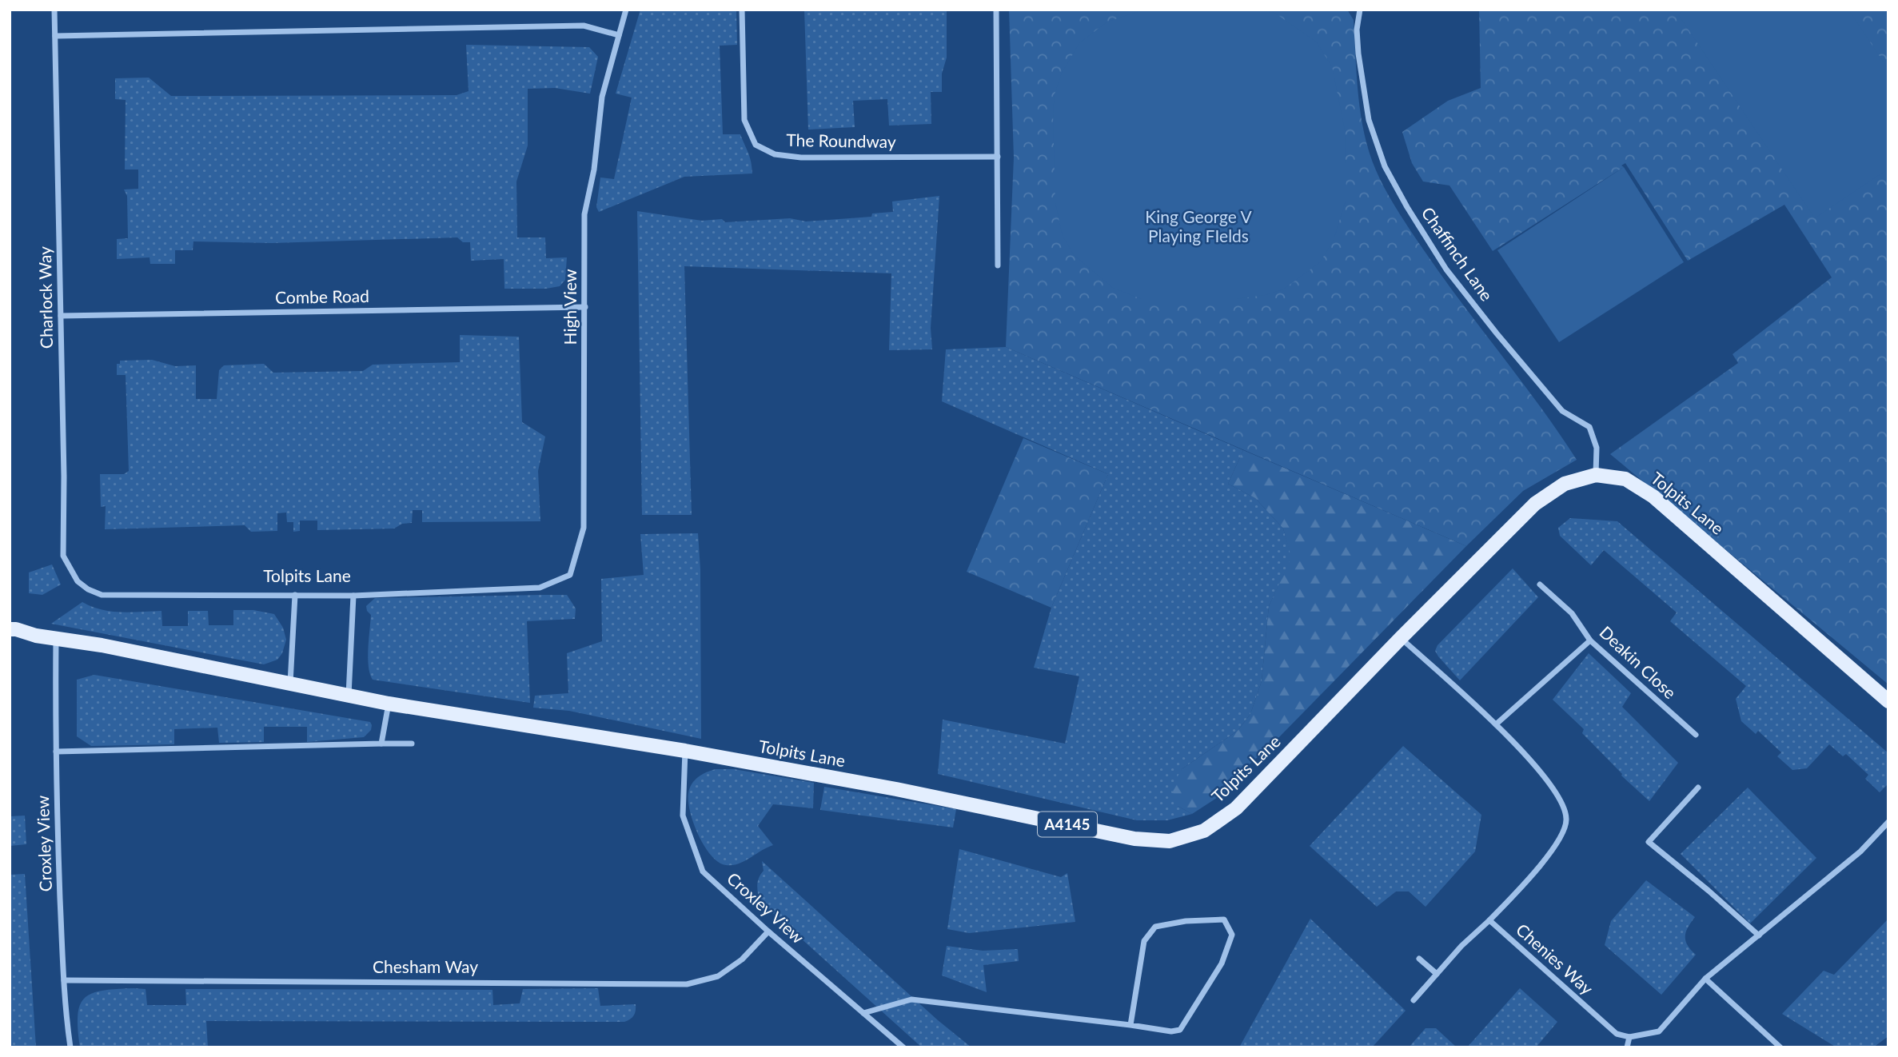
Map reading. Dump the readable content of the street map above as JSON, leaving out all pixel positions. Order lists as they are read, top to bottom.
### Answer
{
  "streets": {
    "main road": ["Tolpits Lane", "A4145"],
    "street": [
      "The Roundway",
      "Chaffinch Lane",
      "Charlock Way",
      "Combe Road",
      "High View",
      "Deakin Close",
      "Croxley View",
      "Chenies Way",
      "Chesham Way"
    ]
  },
  "crossings": [
    ["Chaffinch Lane", "Tolpits Lane"],
    ["Charlock Way", "Combe Road"],
    ["Charlock Way", "Tolpits Lane"],
    ["Combe Road", "High View"],
    ["High View", "Tolpits Lane"],
    ["Tolpits Lane", "Croxley View"],
    ["Croxley View", "Chesham Way"]
  ],
  "parks": ["King George V Playing FIelds"]
}
